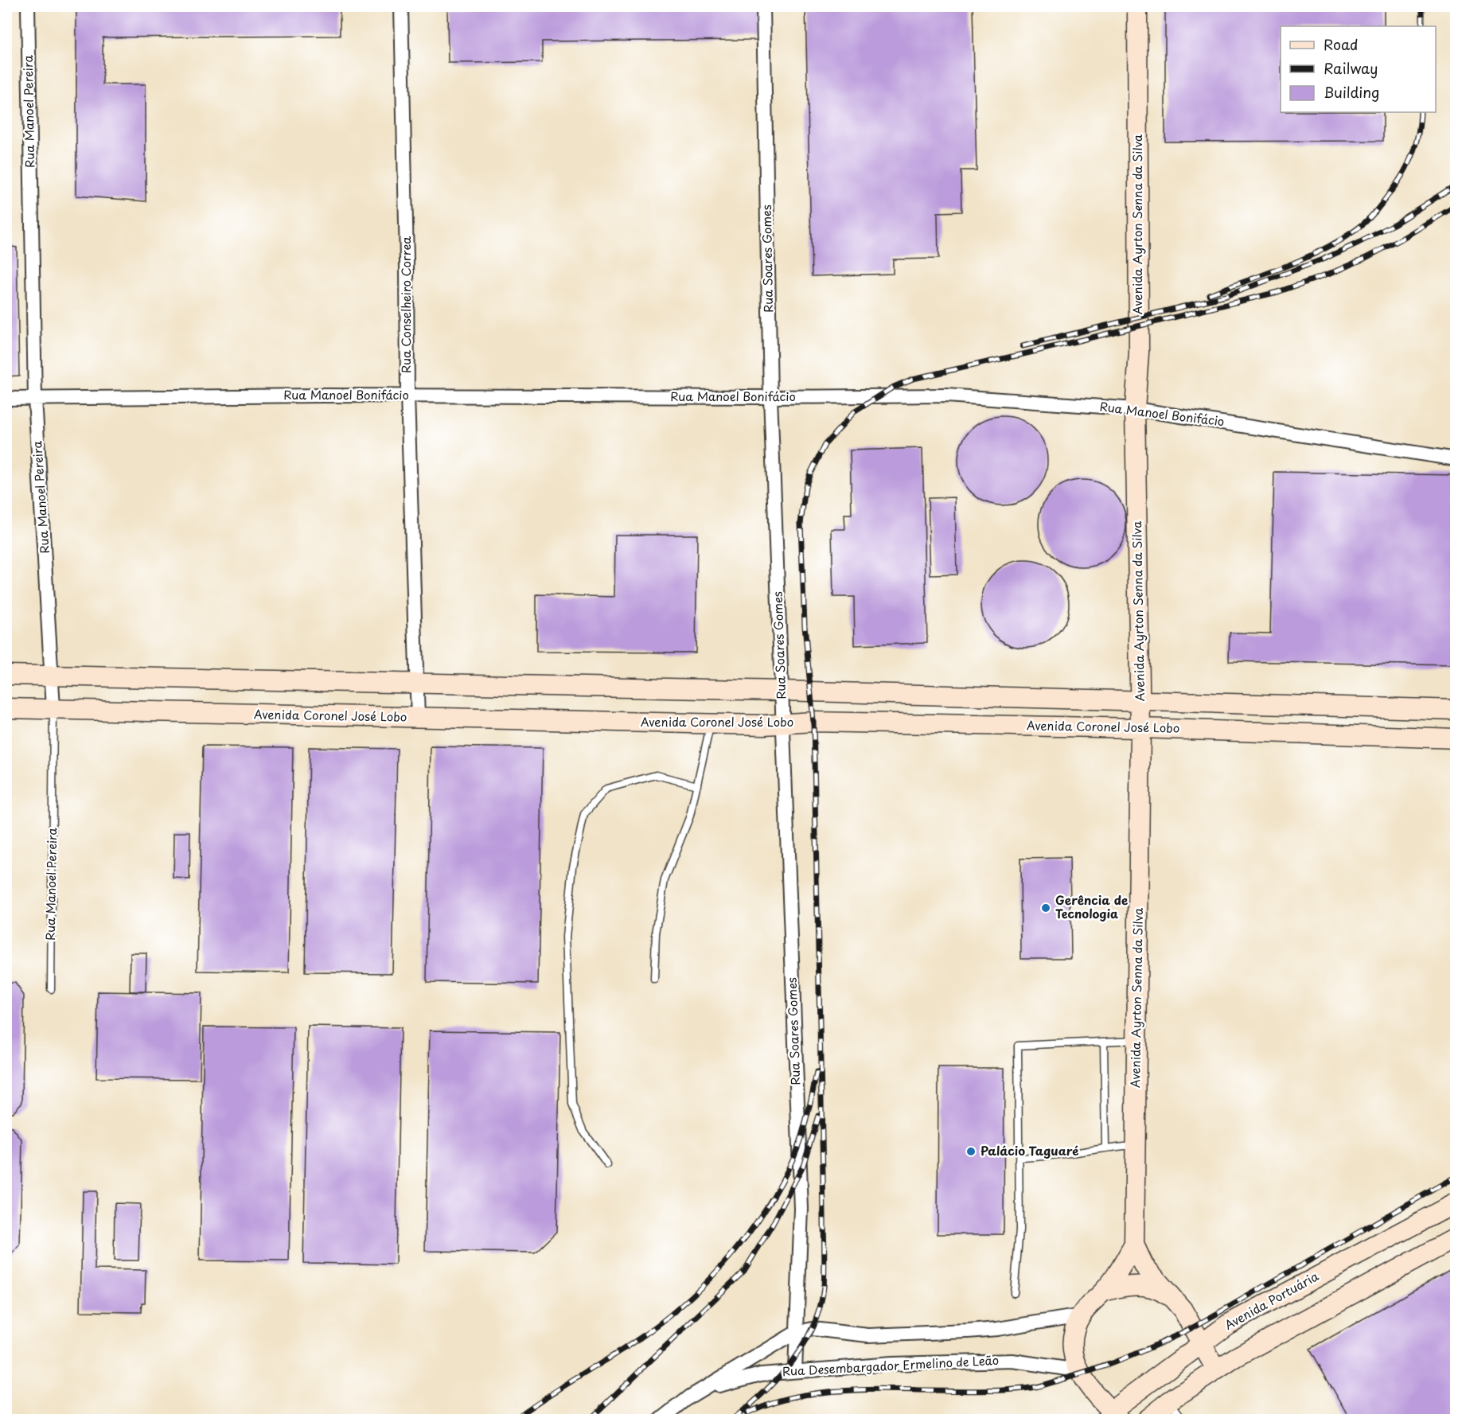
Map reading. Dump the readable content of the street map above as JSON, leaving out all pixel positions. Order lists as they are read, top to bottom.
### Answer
{
  "streets": {
    "street": [
      "Rua Manoel Pereira",
      "Avenida Ayrton Senna da Silva",
      "Rua Soares Gomes",
      "Rua Conselheiro Correa",
      "Rua Manoel Bonifácio",
      "Avenida Coronel José Lobo",
      "Avenida Portuária",
      "Rua Desembargador Ermelino de Leão"
    ]
  },
  "crossings": [
    ["Rua Manoel Pereira", "Rua Manoel Bonifácio"],
    ["Rua Manoel Pereira", "Avenida Coronel José Lobo"],
    ["Avenida Ayrton Senna da Silva", "Rua Manoel Bonifácio"],
    ["Avenida Ayrton Senna da Silva", "Avenida Coronel José Lobo"],
    ["Avenida Ayrton Senna da Silva", "Avenida Portuária"],
    ["Avenida Ayrton Senna da Silva", "Rua Desembargador Ermelino de Leão"],
    ["Rua Soares Gomes", "Rua Manoel Bonifácio"],
    ["Rua Soares Gomes", "Avenida Coronel José Lobo"],
    ["Rua Soares Gomes", "Rua Desembargador Ermelino de Leão"],
    ["Rua Conselheiro Correa", "Rua Manoel Bonifácio"],
    ["Rua Conselheiro Correa", "Avenida Coronel José Lobo"],
    ["Avenida Portuária", "Rua Desembargador Ermelino de Leão"]
  ],
  "places": ["Gerência de Tecnologia", "Palácio Taguaré"],
  "legend": ["Road", "Railway", "Building"]
}
